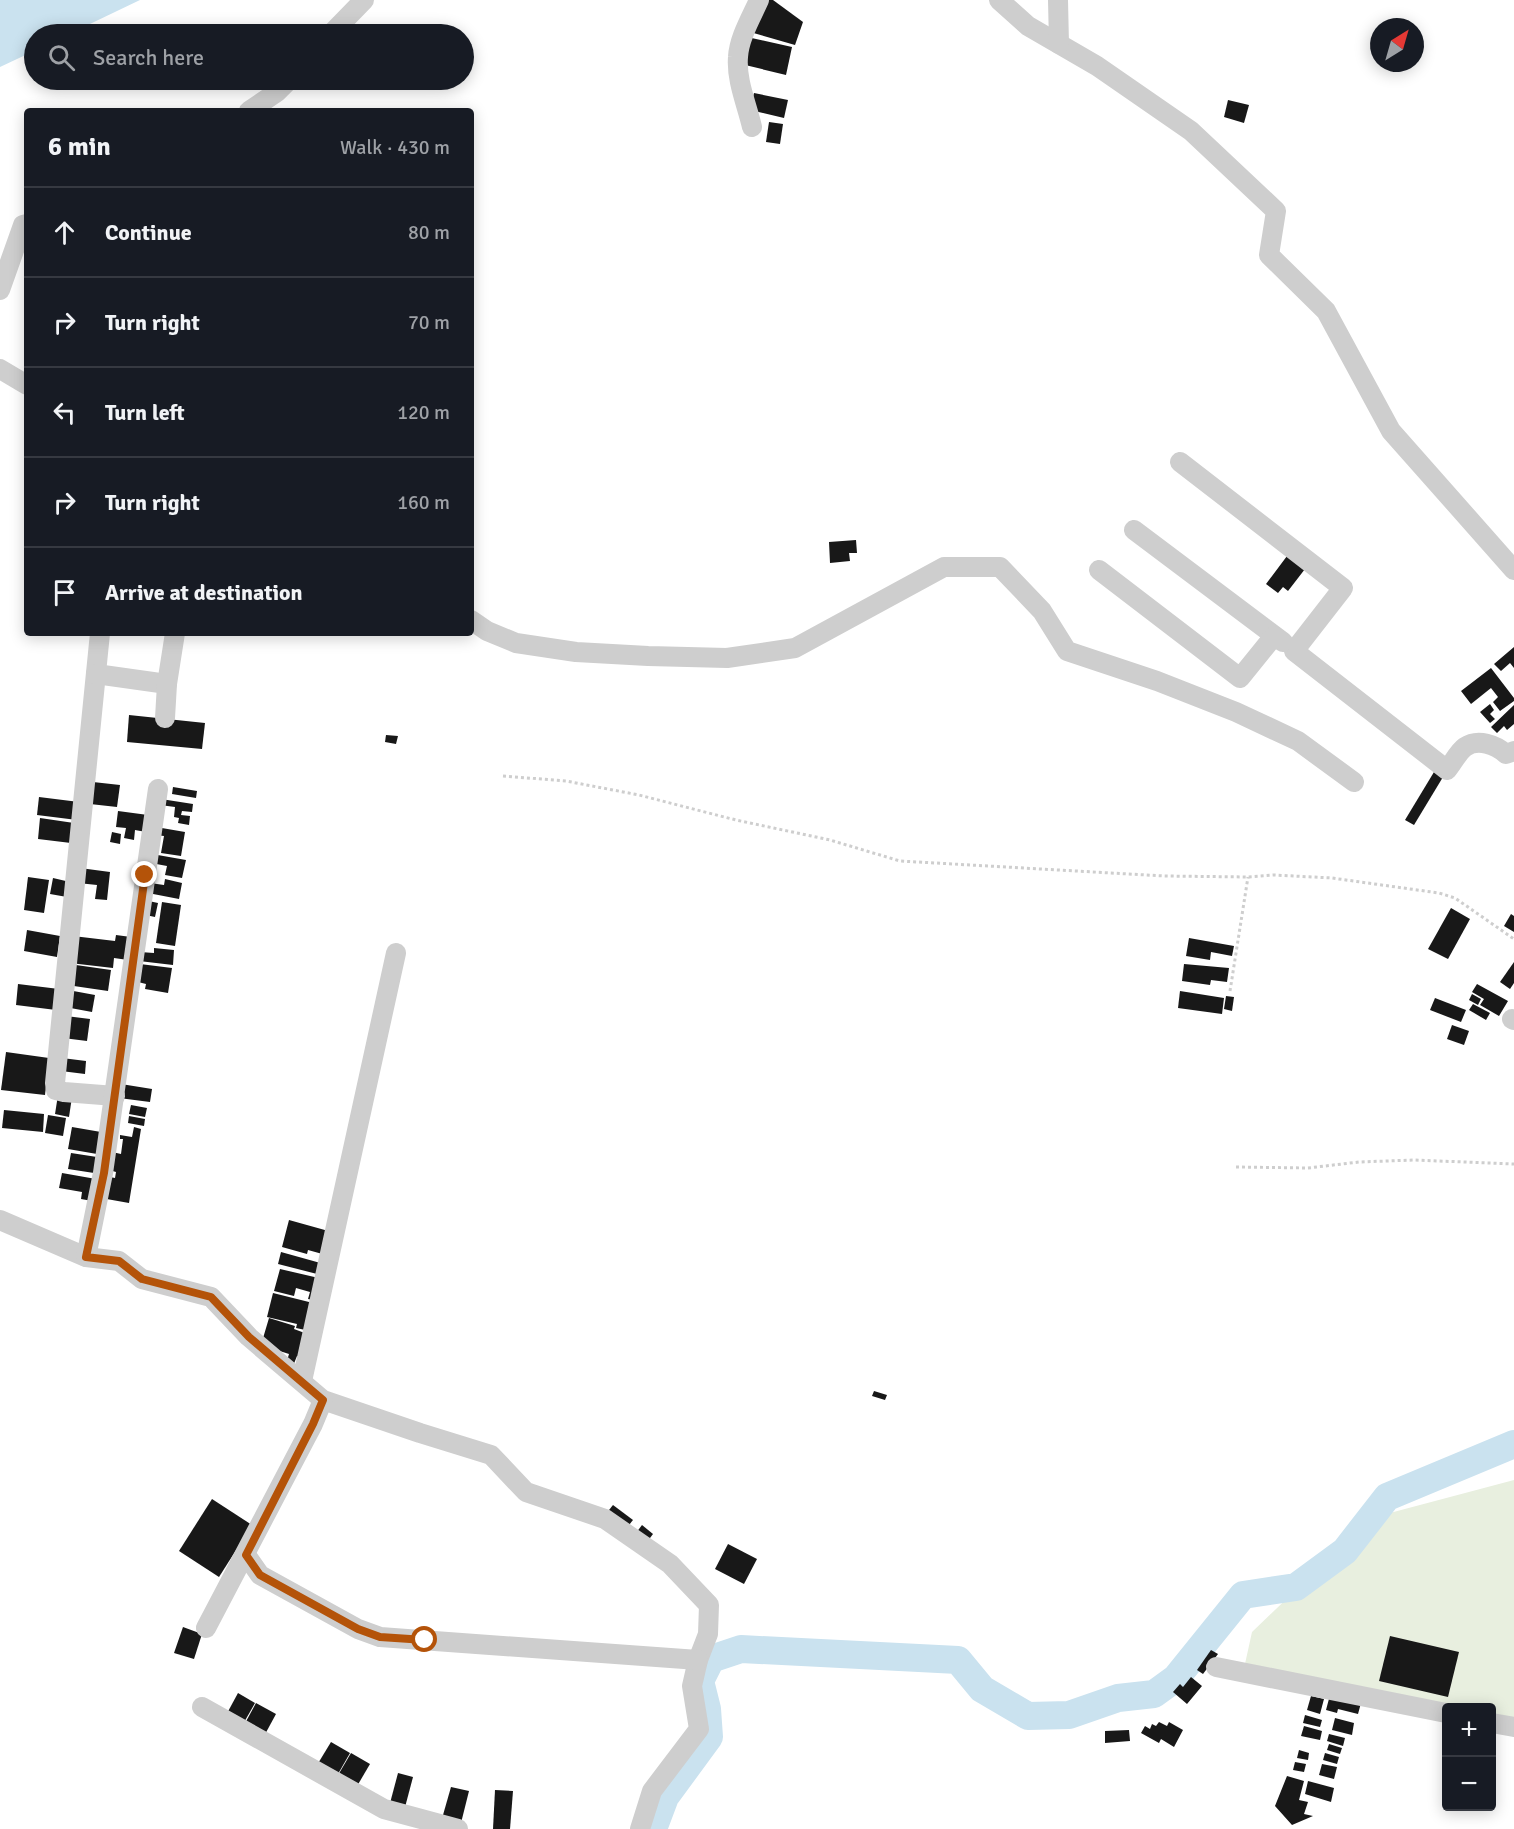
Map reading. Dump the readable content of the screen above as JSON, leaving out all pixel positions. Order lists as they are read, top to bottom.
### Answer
{
  "north": "top right",
  "page": {
    "search": "Search here",
    "heading": ["6 min", "Walk · 430 m"],
    "list": [
      ["Continue", "80 m"],
      ["Turn right", "70 m"],
      ["Turn left", "120 m"],
      ["Turn right", "160 m"],
      "Arrive at destination"
    ],
    "map_buttons": ["+", "−"]
  }
}
